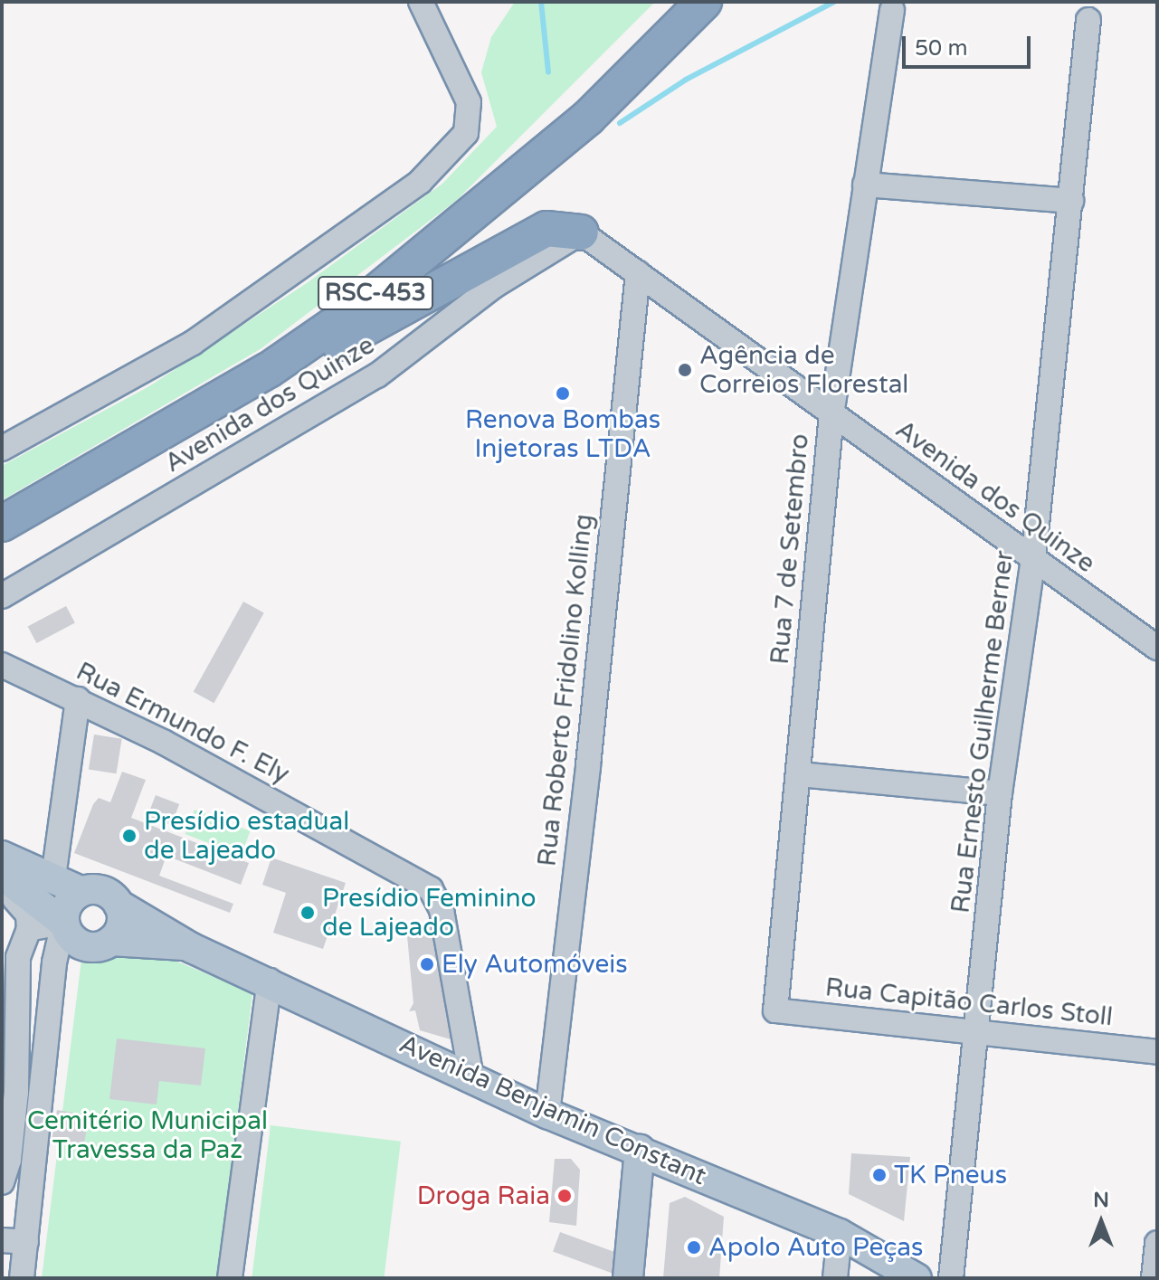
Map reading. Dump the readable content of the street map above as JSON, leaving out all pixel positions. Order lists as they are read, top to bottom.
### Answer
{
  "streets": {
    "highway": ["RSC-453"],
    "main road": ["Avenida Benjamin Constant"],
    "street": [
      "Avenida dos Quinze",
      "Rua 7 de Setembro",
      "Rua Roberto Fridolino Kolling",
      "Rua Ermundo F. Ely",
      "Rua Ernesto Guilherme Berner",
      "Rua Capitão Carlos Stoll"
    ]
  },
  "crossings": [
    ["Avenida dos Quinze", "Rua 7 de Setembro"],
    ["Avenida dos Quinze", "Rua Roberto Fridolino Kolling"],
    ["Avenida dos Quinze", "Rua Ernesto Guilherme Berner"],
    ["Rua 7 de Setembro", "Rua Capitão Carlos Stoll"],
    ["Rua Roberto Fridolino Kolling", "Avenida Benjamin Constant"],
    ["Rua Ermundo F. Ely", "Avenida Benjamin Constant"],
    ["Rua Ernesto Guilherme Berner", "Rua Capitão Carlos Stoll"]
  ],
  "parks": ["Cemitério Municipal Travessa da Paz"],
  "places": [
    "Agência de Correios Florestal",
    "Renova Bombas Injetoras LTDA",
    "Presídio estadual de Lajeado",
    "Presídio Feminino de Lajeado",
    "Ely Automóveis",
    "TK Pneus",
    "Droga Raia",
    "Apolo Auto Peças"
  ],
  "scale_bar": "50 m",
  "north": "top"
}
